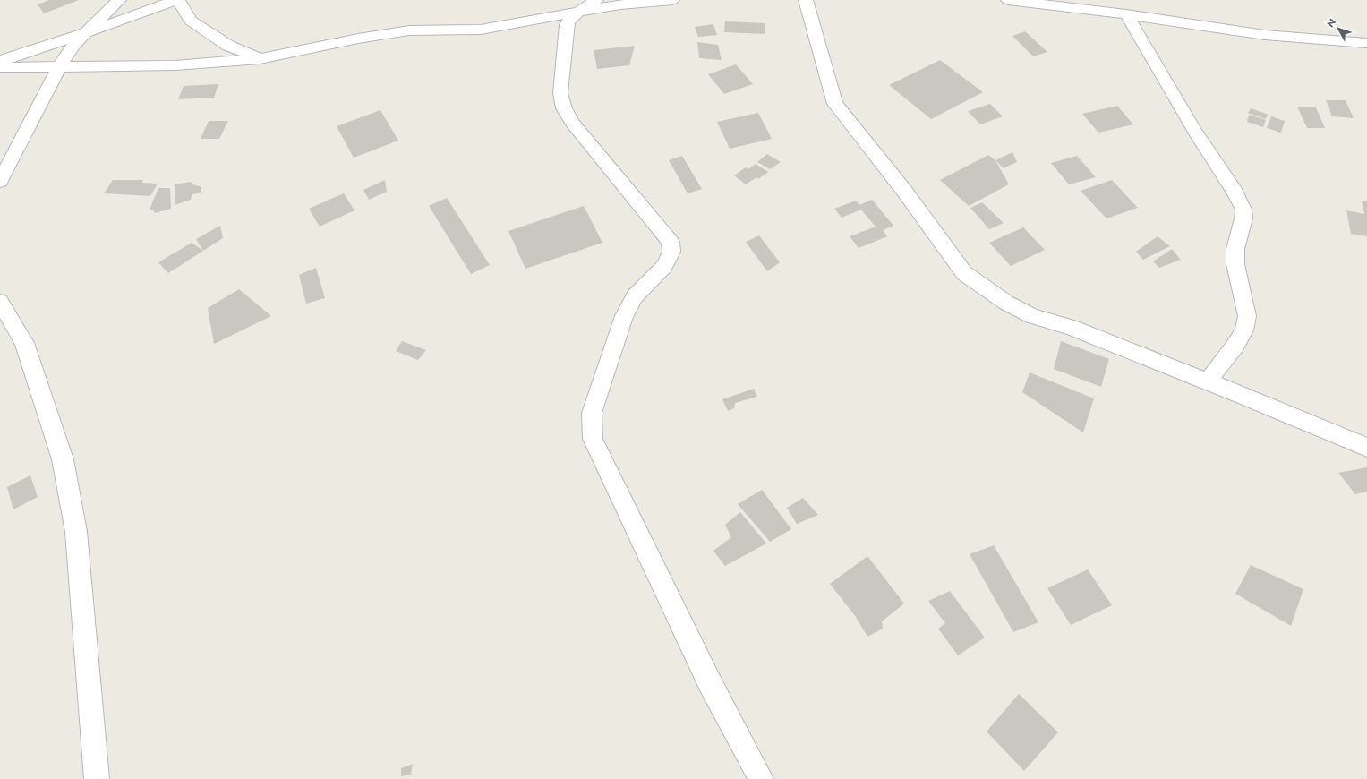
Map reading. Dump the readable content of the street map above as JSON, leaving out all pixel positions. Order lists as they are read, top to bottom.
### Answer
{
  "north": "top left"
}
